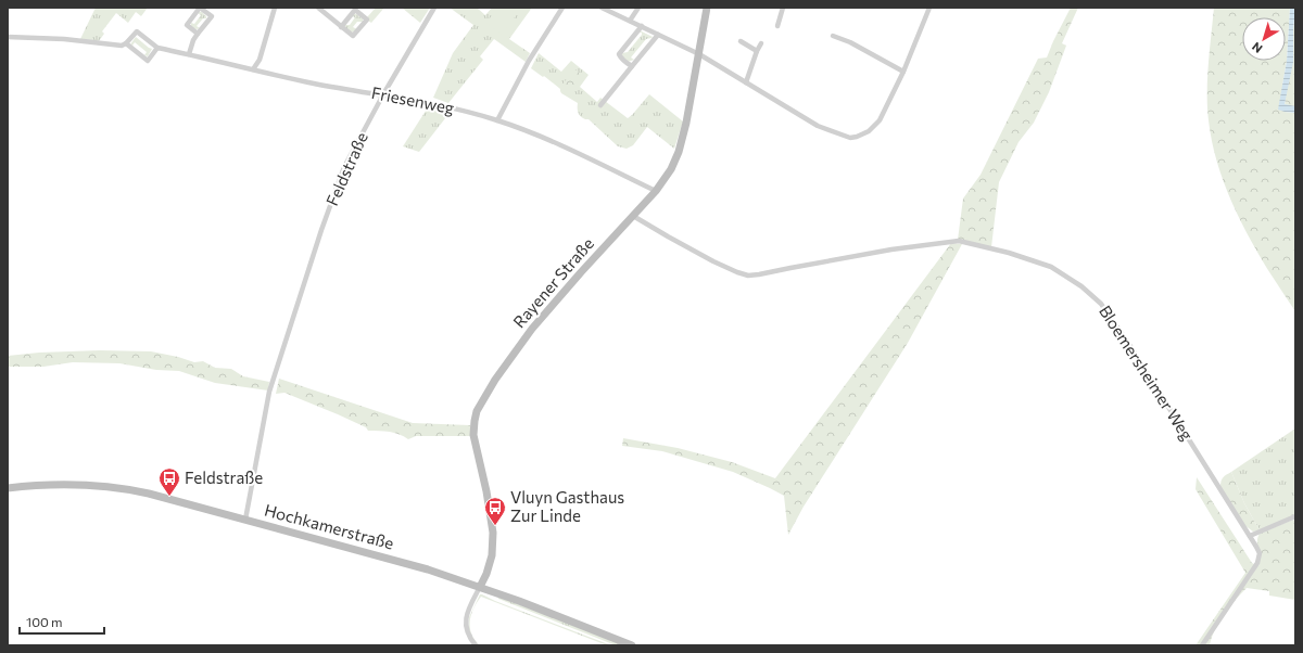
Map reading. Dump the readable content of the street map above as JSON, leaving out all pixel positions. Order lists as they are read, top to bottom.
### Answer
{
  "streets": {
    "street": [
      "Friesenweg",
      "Feldstraße",
      "Rayener Straße",
      "Bloemersheimer Weg",
      "Hochkamerstraße"
    ]
  },
  "crossings": [
    ["Friesenweg", "Feldstraße"],
    ["Friesenweg", "Rayener Straße"],
    ["Feldstraße", "Hochkamerstraße"],
    ["Rayener Straße", "Bloemersheimer Weg"],
    ["Rayener Straße", "Hochkamerstraße"]
  ],
  "places": {
    "bus stop": ["Feldstraße", "Vluyn Gasthaus Zur Linde"]
  },
  "scale_bar": "100 m",
  "north": "bottom left"
}
